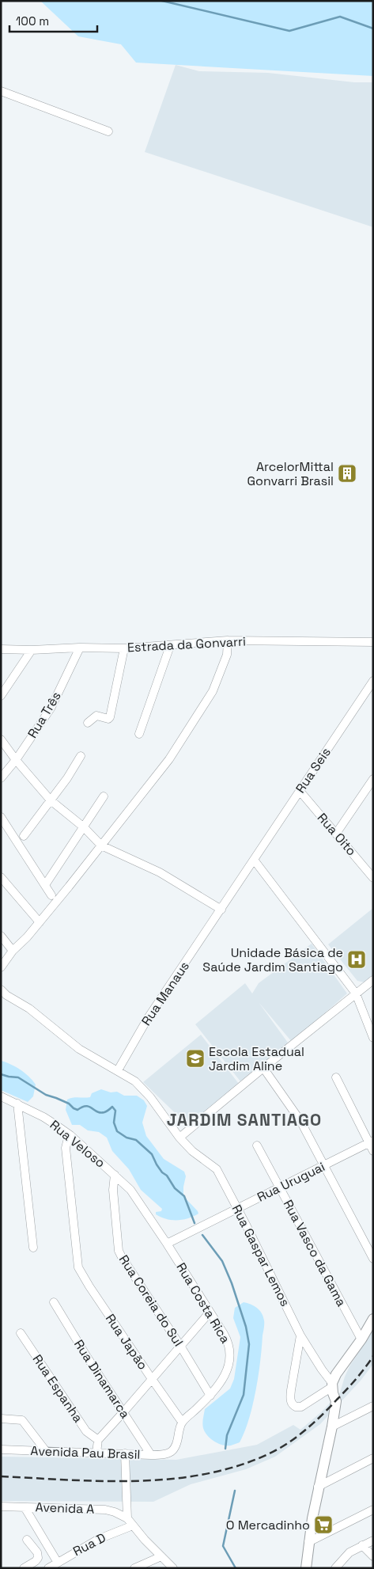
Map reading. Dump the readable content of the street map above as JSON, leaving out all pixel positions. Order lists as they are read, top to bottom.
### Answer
{
  "streets": {
    "street": [
      "Estrada da Gonvarri",
      "Rua Três",
      "Rua Seis",
      "Rua Oito",
      "Rua Manaus",
      "Rua Veloso",
      "Rua Uruguai",
      "Rua Vasco da Gama",
      "Rua Gaspar Lemos",
      "Rua Coreia do Sul",
      "Rua Costa Rica",
      "Rua Japão",
      "Rua Dinamarca",
      "Rua Espanha",
      "Avenida Pau Brasil",
      "Avenida A",
      "Rua D"
    ]
  },
  "crossings": [
    ["Estrada da Gonvarri", "Rua Três"],
    ["Rua Seis", "Rua Oito"],
    ["Rua Seis", "Rua Manaus"],
    ["Rua Manaus", "Rua Gaspar Lemos"],
    ["Rua Veloso", "Rua Coreia do Sul"],
    ["Rua Veloso", "Rua Costa Rica"],
    ["Rua Veloso", "Rua Japão"],
    ["Rua Uruguai", "Rua Vasco da Gama"],
    ["Rua Uruguai", "Rua Gaspar Lemos"],
    ["Rua Uruguai", "Rua Costa Rica"],
    ["Rua Coreia do Sul", "Rua Costa Rica"],
    ["Rua Costa Rica", "Rua Japão"],
    ["Rua Costa Rica", "Avenida Pau Brasil"],
    ["Rua Japão", "Avenida Pau Brasil"],
    ["Rua Dinamarca", "Avenida Pau Brasil"]
  ],
  "districts": ["JARDIM SANTIAGO"],
  "places": {
    "building": ["ArcelorMittal Gonvarri Brasil"],
    "hospital": ["Unidade Básica de Saúde Jardim Santiago"],
    "school or university": ["Escola Estadual Jardim Aline"],
    "supermarket": ["O Mercadinho"]
  },
  "scale_bar": "100 m"
}
